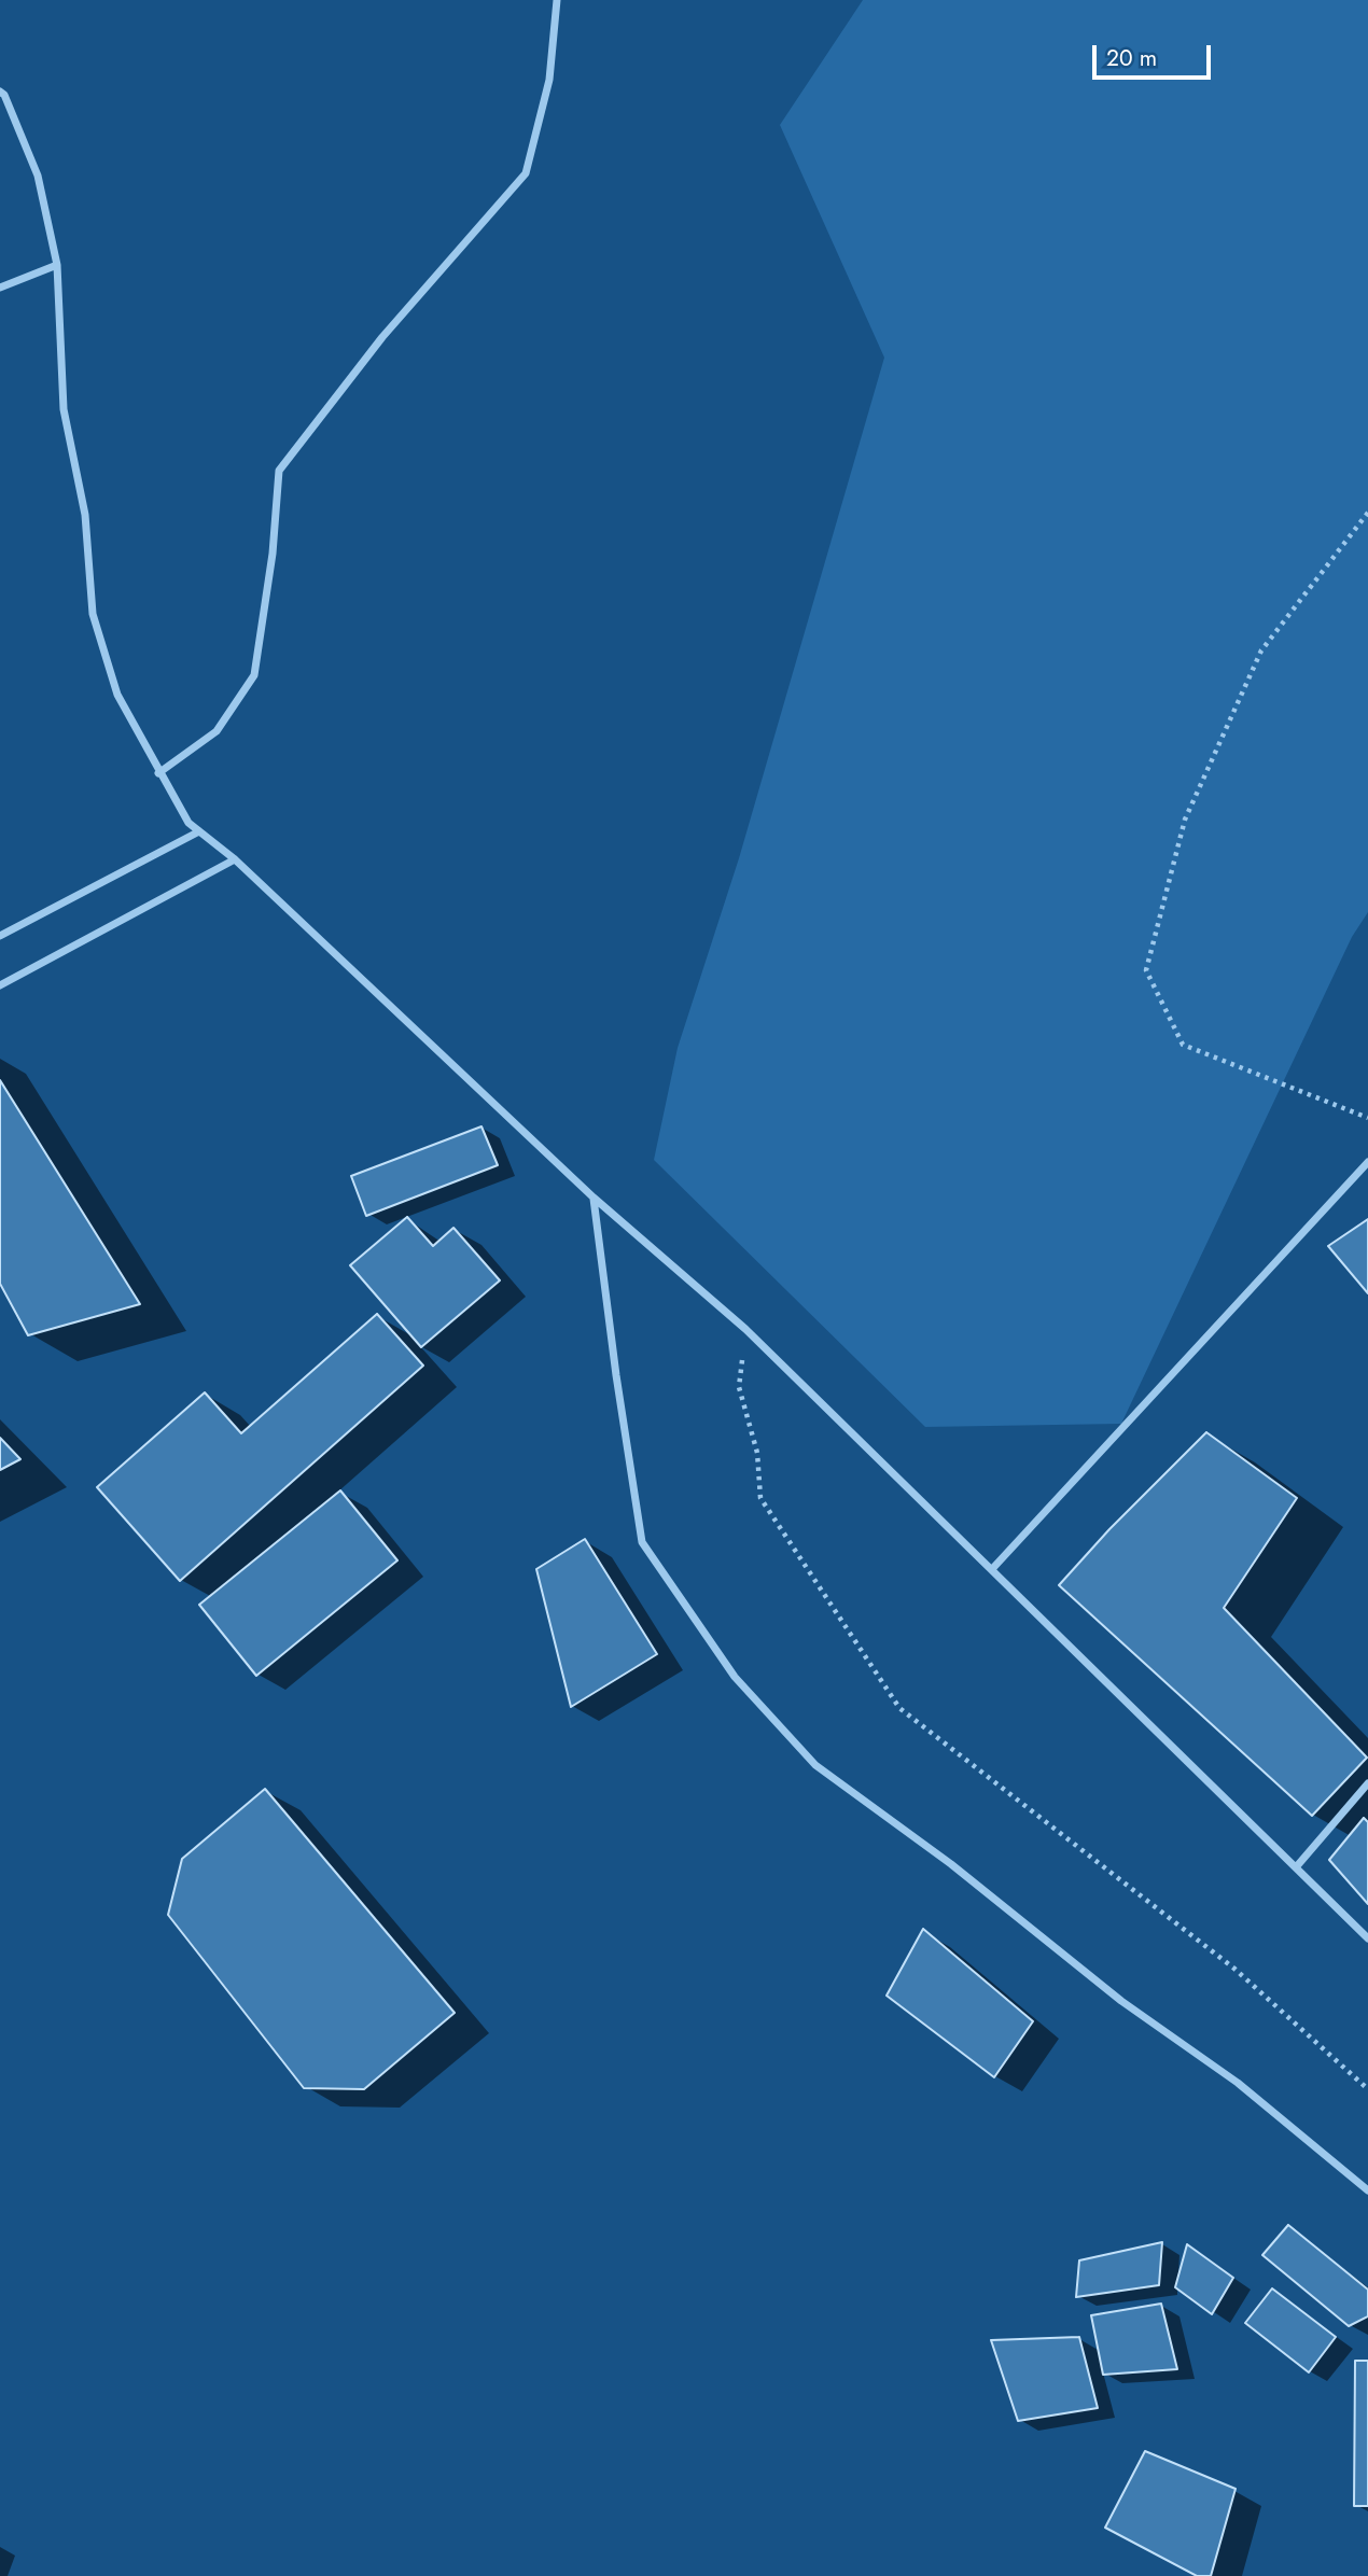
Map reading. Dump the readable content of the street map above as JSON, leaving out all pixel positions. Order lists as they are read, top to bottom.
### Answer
{
  "scale_bar": "20 m"
}
